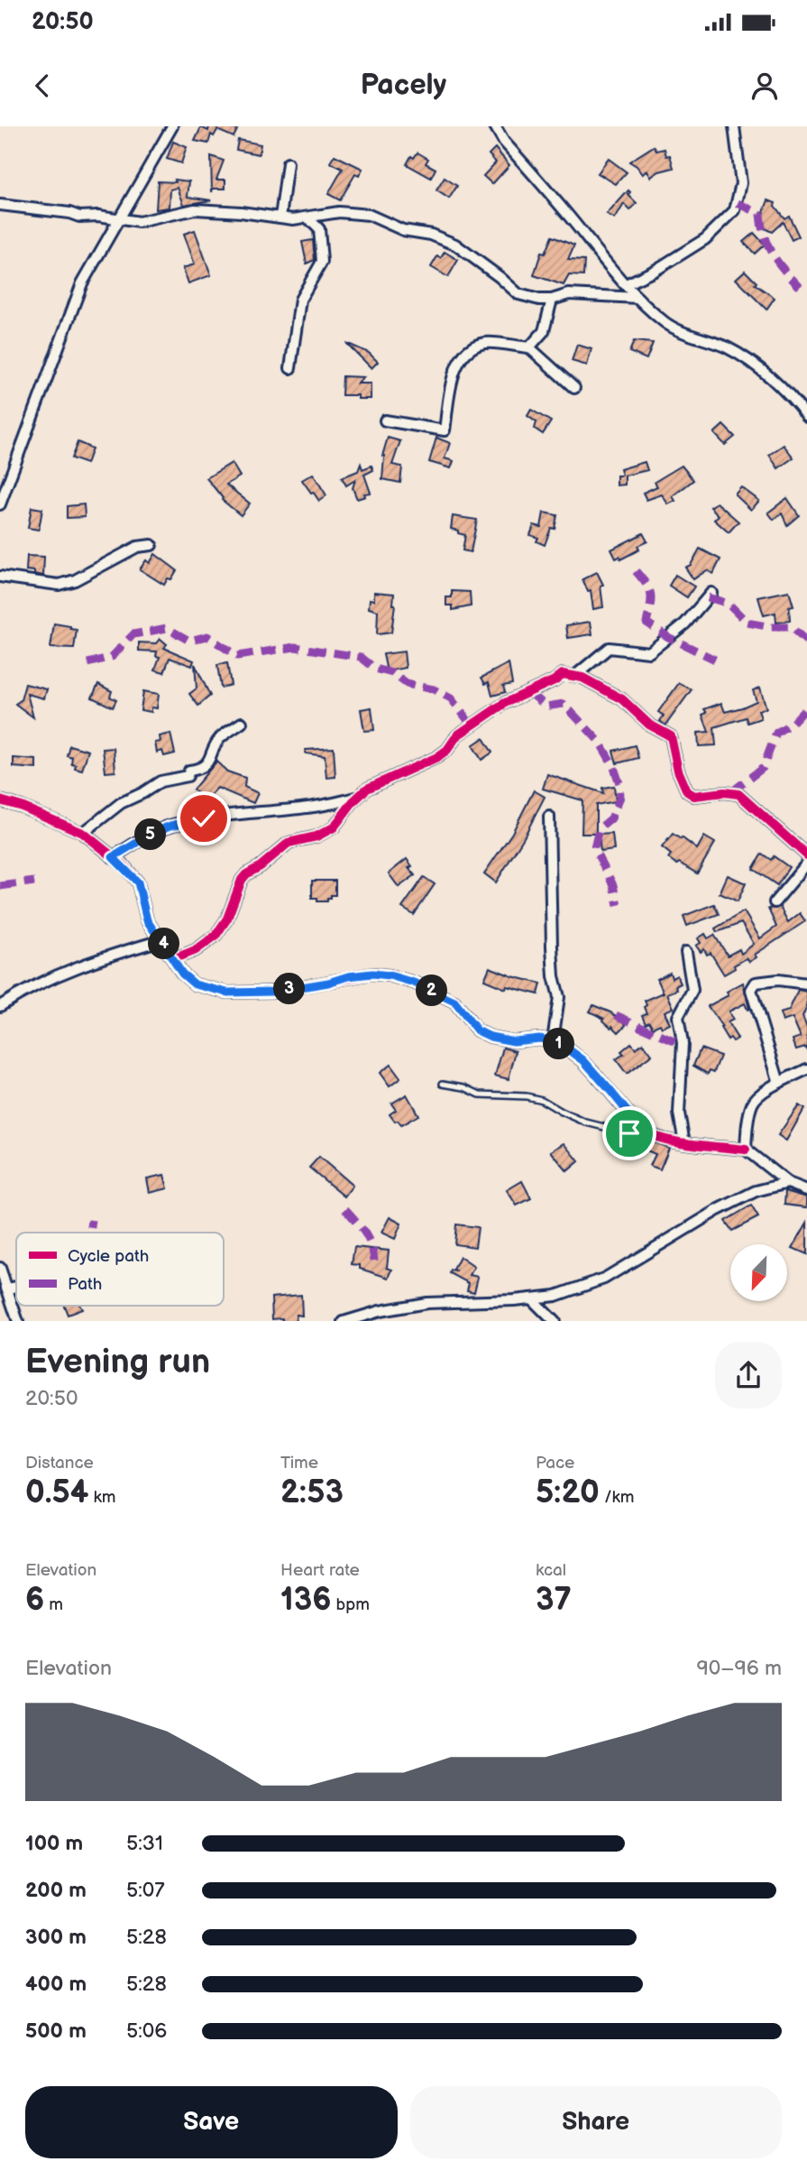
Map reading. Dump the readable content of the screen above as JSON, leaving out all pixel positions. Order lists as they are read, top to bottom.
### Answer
{
  "legend": ["Cycle path", "Path"],
  "north": "bottom left",
  "page": {
    "status": "20:50",
    "header": "Pacely",
    "pins": [
      "5",
      "4",
      "3",
      "2",
      "1"
    ],
    "heading": ["Evening run", "20:50"],
    "stats": [
      ["Distance", "0.54 km"],
      ["Time", "2:53"],
      ["Pace", "5:20 /km"],
      ["Elevation", "6 m"],
      ["Heart rate", "136 bpm"],
      ["kcal", "37"]
    ],
    "chart": ["Elevation", "90–96 m"],
    "list": [
      {
        "name": "100 m",
        "note": "5:31"
      },
      {
        "name": "200 m",
        "note": "5:07"
      },
      {
        "name": "300 m",
        "note": "5:28"
      },
      {
        "name": "400 m",
        "note": "5:28"
      },
      {
        "name": "500 m",
        "note": "5:06"
      }
    ],
    "buttons": ["Save", "Share"]
  }
}
